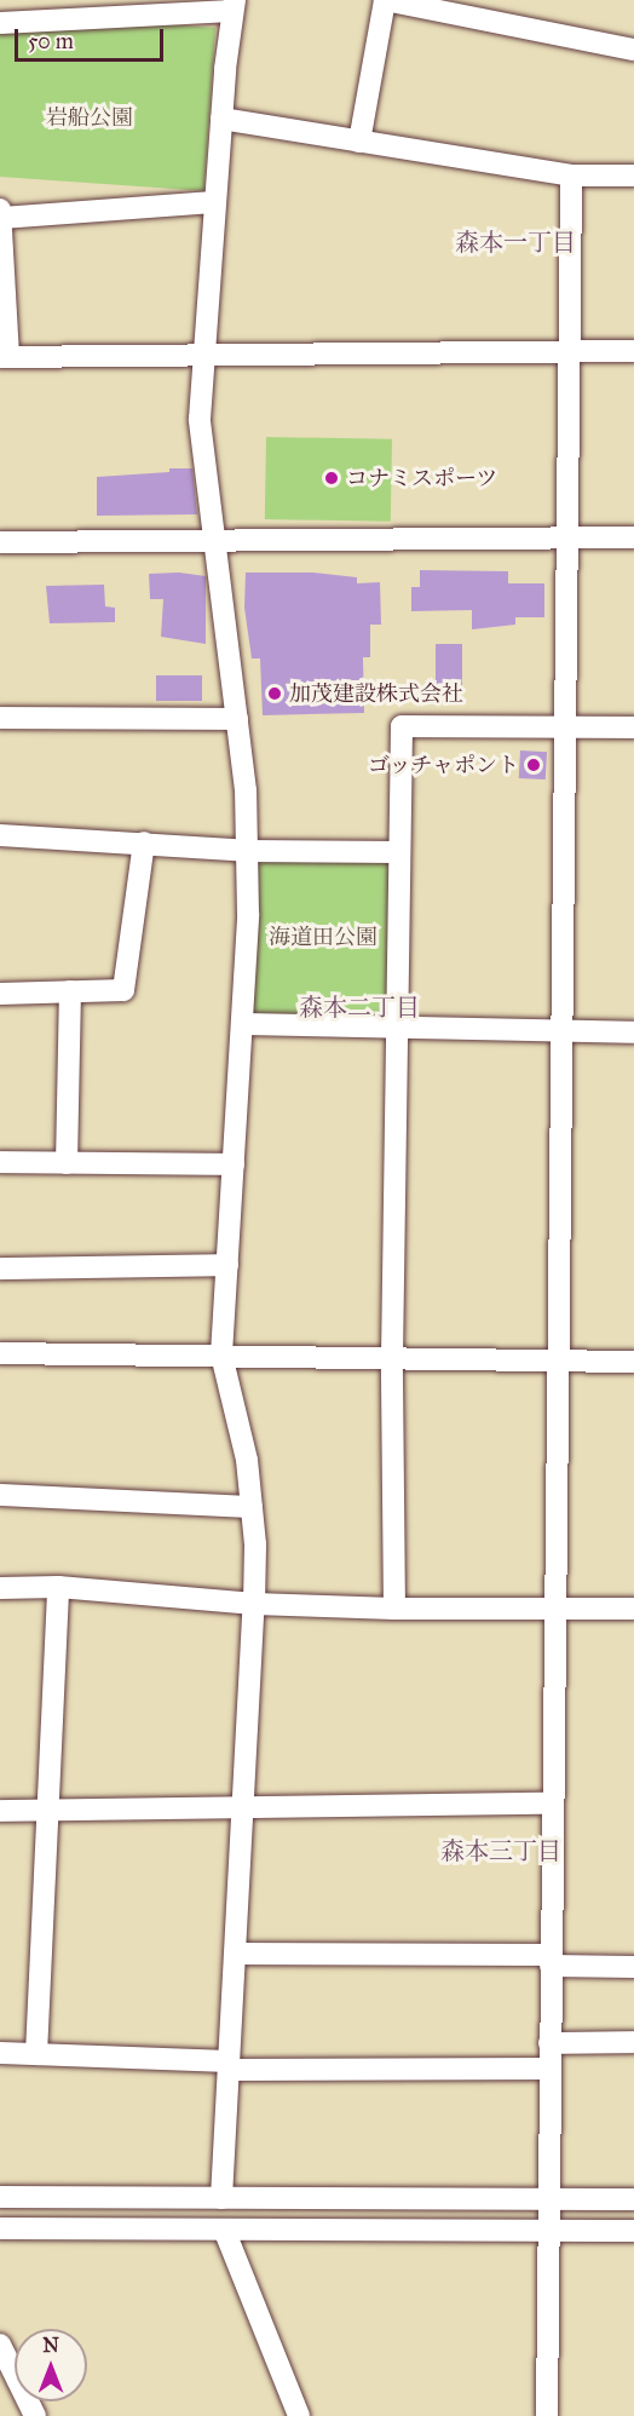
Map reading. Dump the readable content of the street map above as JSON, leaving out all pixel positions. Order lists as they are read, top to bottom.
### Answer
{
  "districts": ["森本一丁目", "森本二丁目", "森本三丁目"],
  "parks": ["岩船公園", "海道田公園"],
  "places": ["コナミスポーツ", "加茂建設株式会社", "ゴッチャポント"],
  "scale_bar": "50 m",
  "north": "top"
}
